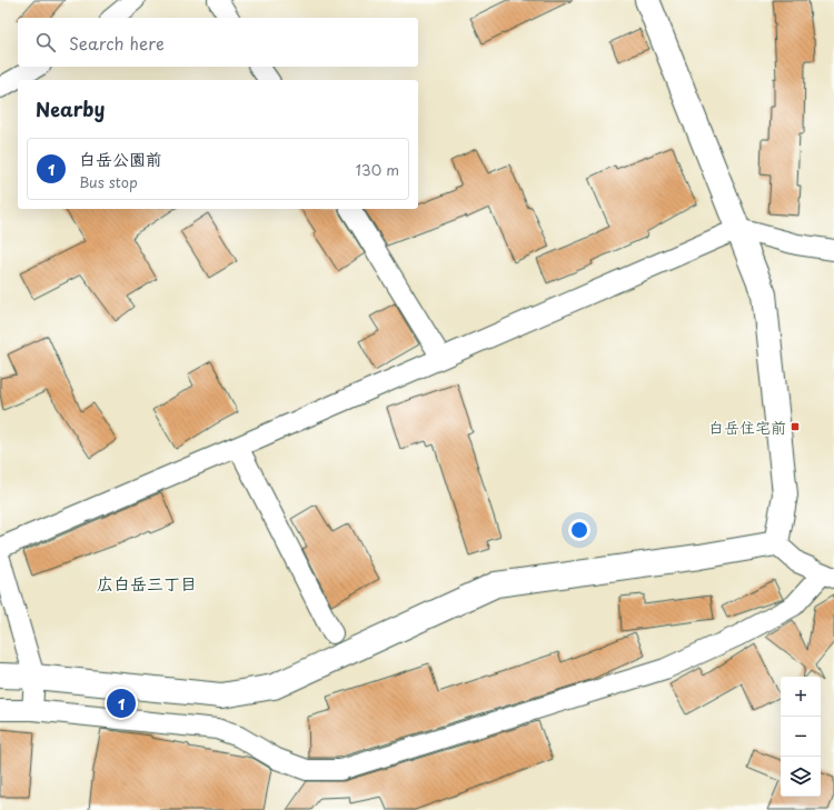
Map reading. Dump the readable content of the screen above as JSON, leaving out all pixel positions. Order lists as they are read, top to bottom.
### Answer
{
  "districts": ["広白岳三丁目"],
  "places": {
    "transit": ["白岳住宅前"]
  },
  "page": {
    "search": "Search here",
    "heading": "Nearby",
    "list": [
      {
        "mark": "1",
        "name": "白岳公園前",
        "note": "Bus stop",
        "value": "130 m"
      }
    ],
    "map_buttons": ["+", "−"],
    "pins": "1"
  }
}
